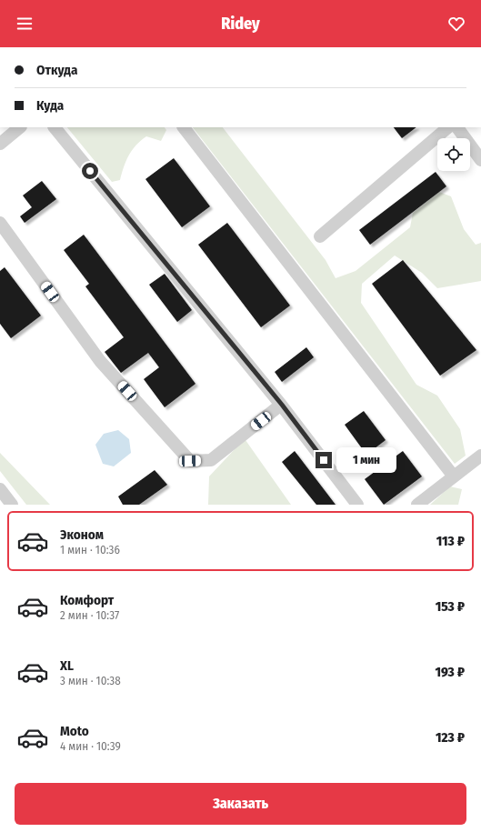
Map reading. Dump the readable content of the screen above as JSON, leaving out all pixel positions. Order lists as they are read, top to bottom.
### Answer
{
  "page": {
    "header": "Ridey",
    "banner": ["Откуда", "Куда"],
    "bubble": "1 мин",
    "list": [
      {
        "name": "Эконом",
        "note": "1 мин · 10:36",
        "value": "113 ₽"
      },
      {
        "name": "Комфорт",
        "note": "2 мин · 10:37",
        "value": "153 ₽"
      },
      {
        "name": "XL",
        "note": "3 мин · 10:38",
        "value": "193 ₽"
      },
      {
        "name": "Moto",
        "note": "4 мин · 10:39",
        "value": "123 ₽"
      }
    ],
    "buttons": "Заказать"
  }
}
